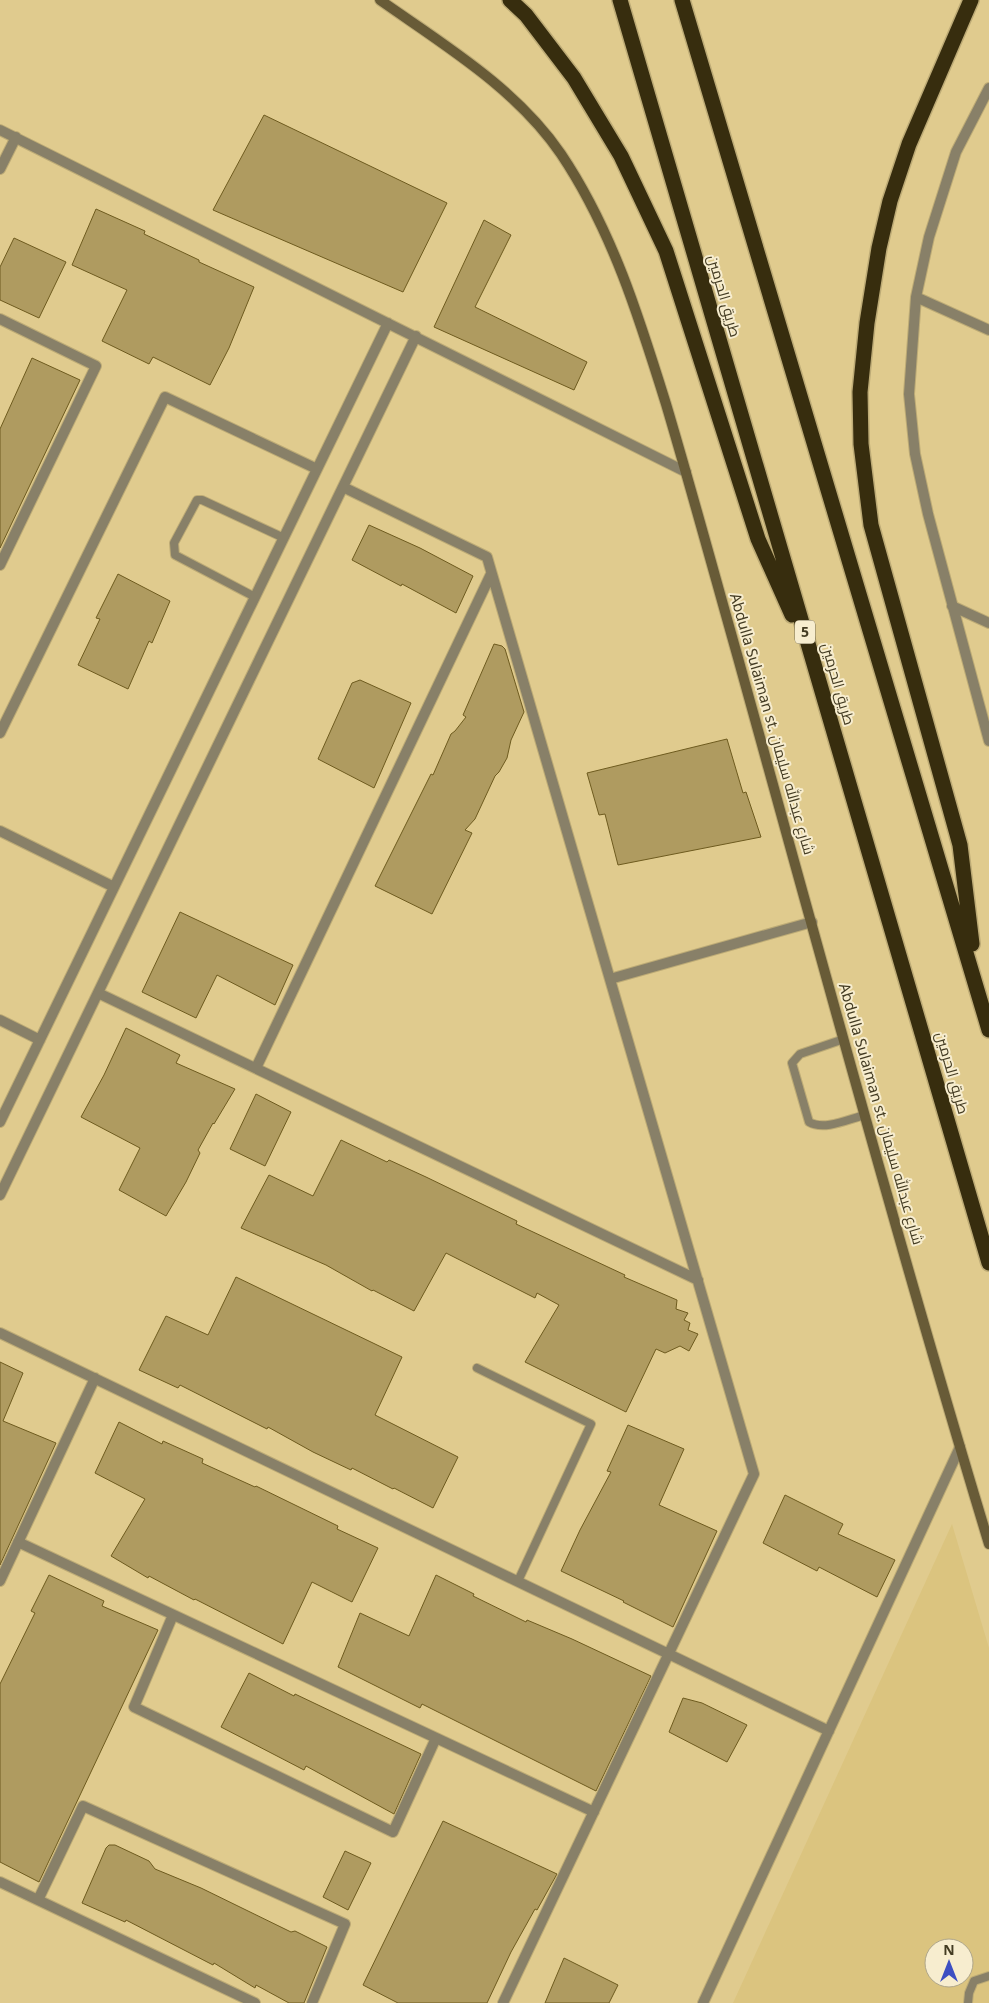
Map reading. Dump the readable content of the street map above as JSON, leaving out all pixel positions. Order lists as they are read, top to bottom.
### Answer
{
  "streets": {
    "highway": ["طريق الحرمين", "5"],
    "main road": ["Abdulla Sulaiman st. شارع عبدالله سليمان"]
  },
  "north": "top"
}
